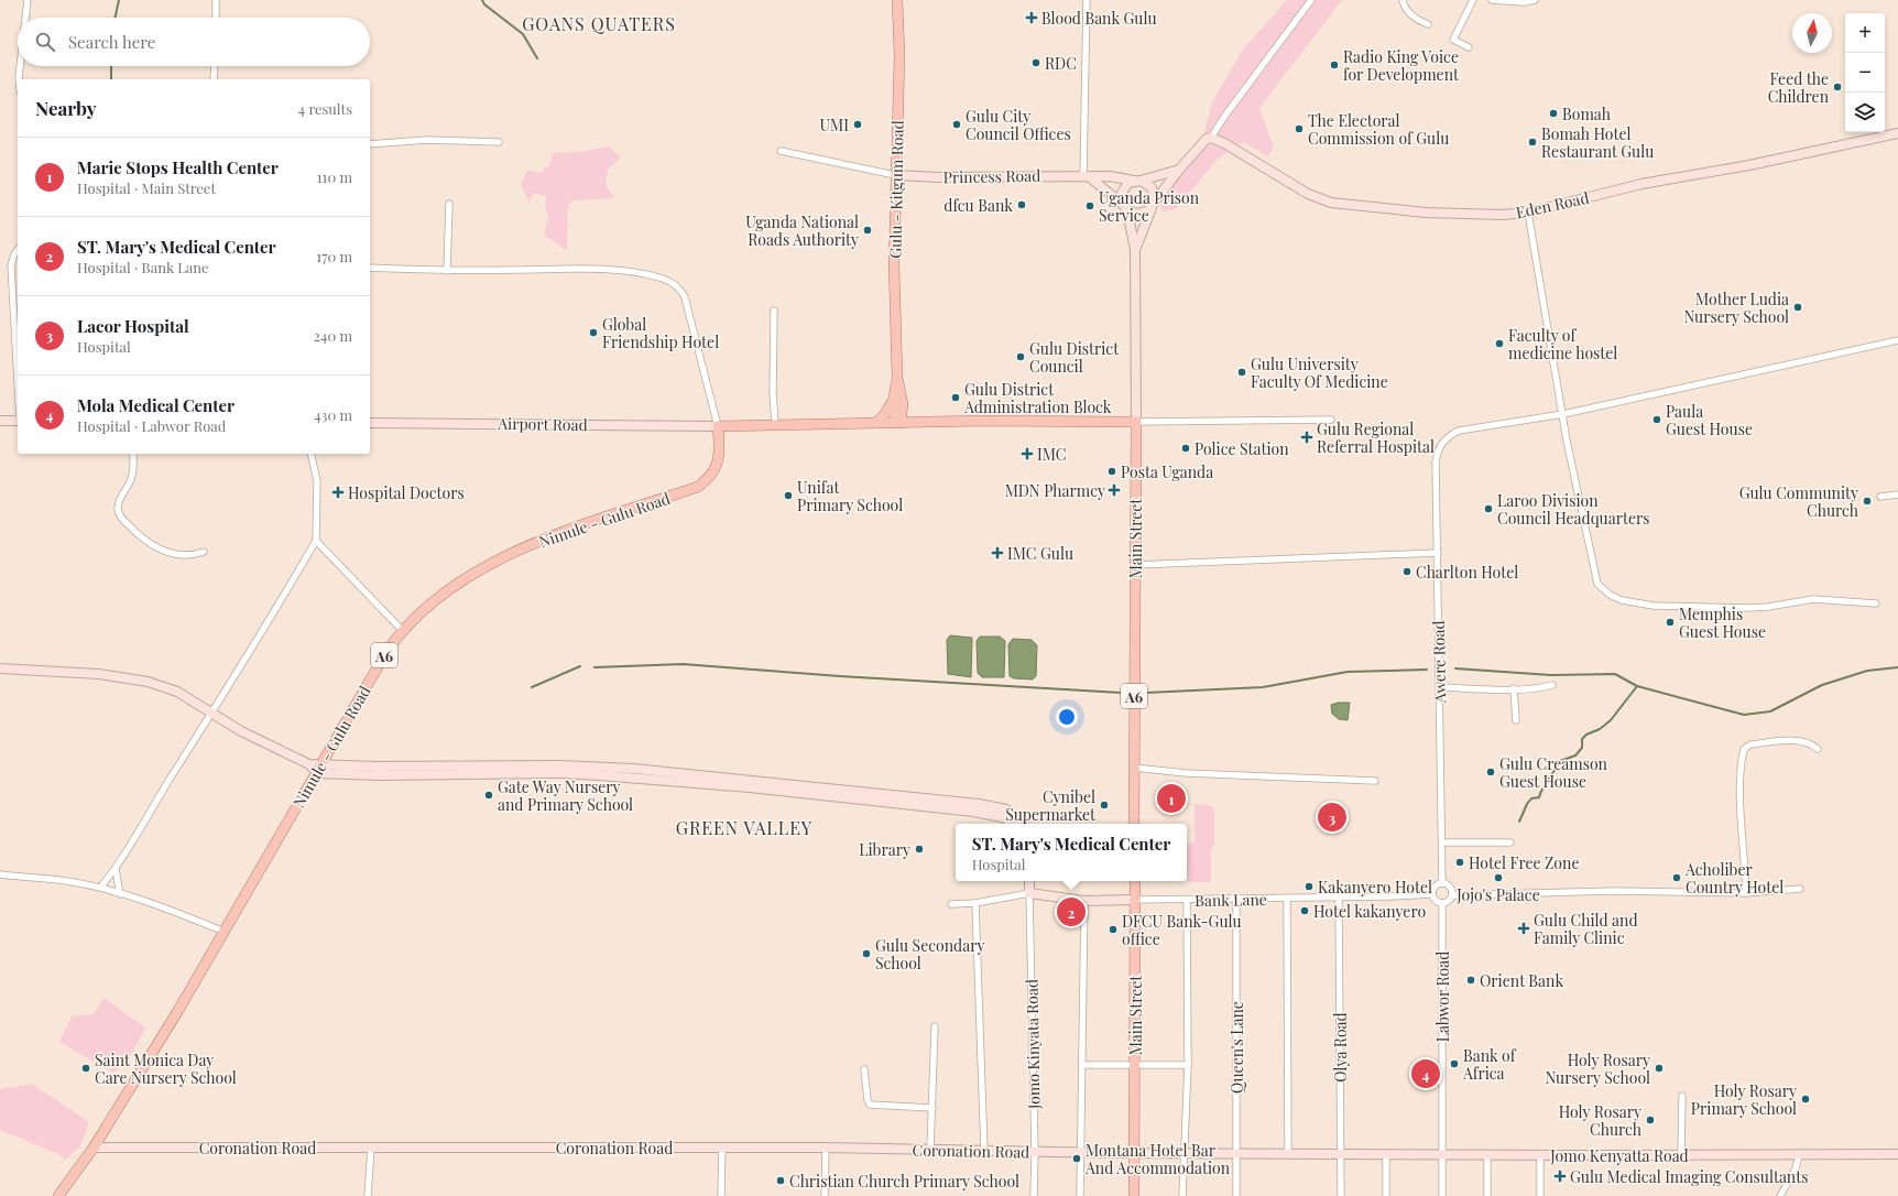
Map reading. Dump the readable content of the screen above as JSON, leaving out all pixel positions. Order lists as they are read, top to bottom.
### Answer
{
  "streets": {
    "main road": [
      "Gulu - Kitgum Road",
      "Nimule - Gulu Road",
      "Main Street",
      "A6"
    ],
    "street": [
      "Princess Road",
      "Eden Road",
      "Airport Road",
      "Awere Road",
      "Bank Lane",
      "Labwor Road",
      "Jomo Kinyata Road",
      "Queen's Lane",
      "Olya Road",
      "Coronation Road",
      "Jomo Kenyatta Road"
    ]
  },
  "crossings": [
    ["Princess Road", "Gulu - Kitgum Road"],
    ["Airport Road", "Nimule - Gulu Road"],
    ["Nimule - Gulu Road", "Coronation Road"],
    ["Main Street", "Bank Lane"],
    ["Main Street", "Coronation Road"],
    ["Awere Road", "Bank Lane"],
    ["Awere Road", "Labwor Road"],
    ["Bank Lane", "Labwor Road"],
    ["Bank Lane", "Jomo Kinyata Road"],
    ["Bank Lane", "Queen's Lane"],
    ["Bank Lane", "Olya Road"],
    ["Labwor Road", "Jomo Kenyatta Road"],
    ["Jomo Kinyata Road", "Coronation Road"],
    ["Queen's Lane", "Coronation Road"],
    ["Queen's Lane", "Jomo Kenyatta Road"],
    ["Olya Road", "Jomo Kenyatta Road"],
    ["Coronation Road", "Jomo Kenyatta Road"]
  ],
  "districts": ["GOANS QUATERS", "GREEN VALLEY"],
  "places": {
    "health": [
      "Blood Bank Gulu",
      "Gulu Regional Referral Hospital",
      "IMC",
      "MDN Pharmcy",
      "Hospital Doctors",
      "IMC Gulu",
      "Gulu Child and Family Clinic",
      "Gulu Medical Imaging Consultants"
    ],
    "other": [
      "RDC",
      "Radio King Voice for Development",
      "Feed the Children",
      "Bomah",
      "UMI",
      "Gulu City Council Offices",
      "The Electoral Commission of Gulu",
      "Bomah Hotel Restaurant Gulu",
      "dfcu Bank",
      "Uganda Prison Service",
      "Uganda National Roads Authority",
      "Mother Ludia Nursery School",
      "Global Friendship Hotel",
      "Faculty of medicine hostel",
      "Gulu District Council",
      "Gulu University Faculty Of Medicine",
      "Gulu District Administration Block",
      "Paula Guest House",
      "Police Station",
      "Posta Uganda",
      "Unifat Primary School",
      "Gulu Community Church",
      "Laroo Division Council Headquarters",
      "Charlton Hotel",
      "Memphis Guest House",
      "Gulu Creamson Guest House",
      "Gate Way Nursery and Primary School",
      "Cynibel Supermarket",
      "Library",
      "Hotel Free Zone",
      "Jojo's Palace",
      "Acholiber Country Hotel",
      "Kakanyero Hotel",
      "Hotel kakanyero",
      "DFCU Bank-Gulu office",
      "Gulu Secondary School",
      "Orient Bank",
      "Bank of Africa",
      "Saint Monica Day Care Nursery School",
      "Holy Rosary Nursery School",
      "Holy Rosary Primary School",
      "Holy Rosary Church",
      "Montana Hotel Bar And Accommodation",
      "Christian Church Primary School"
    ]
  },
  "north": "top",
  "page": {
    "map_buttons": ["+", "−"],
    "search": "Search here",
    "heading": ["Nearby", "4 results"],
    "list": [
      {
        "mark": "1",
        "name": "Marie Stops Health Center",
        "note": "Hospital · Main Street",
        "value": "110 m"
      },
      {
        "mark": "2",
        "name": "ST. Mary's Medical Center",
        "note": "Hospital · Bank Lane",
        "value": "170 m"
      },
      {
        "mark": "3",
        "name": "Lacor Hospital",
        "note": "Hospital",
        "value": "240 m"
      },
      {
        "mark": "4",
        "name": "Mola Medical Center",
        "note": "Hospital · Labwor Road",
        "value": "430 m"
      }
    ],
    "pins": [
      "1",
      "3",
      "2",
      "4"
    ],
    "popup": ["ST. Mary's Medical Center", "Hospital"]
  }
}
